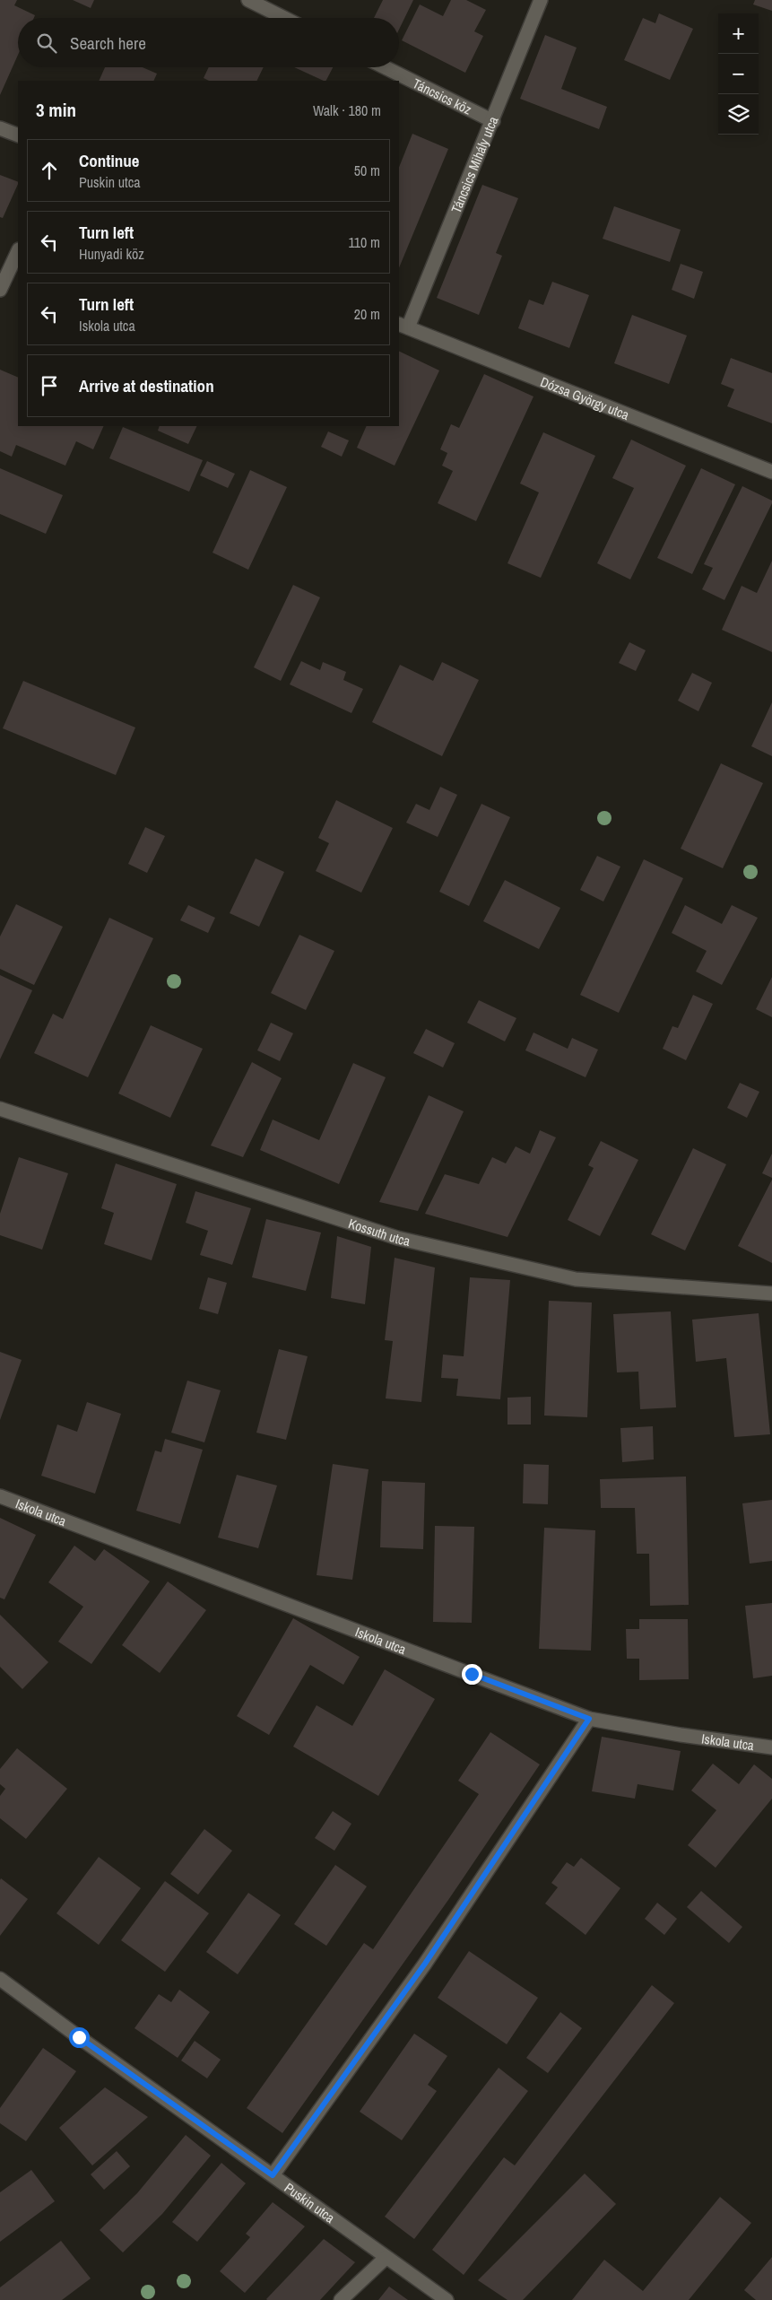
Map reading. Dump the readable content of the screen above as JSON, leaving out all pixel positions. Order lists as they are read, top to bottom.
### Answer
{
  "streets": {
    "street": [
      "Táncsics köz",
      "Táncsics Mihály utca",
      "Dózsa György utca",
      "Kossuth utca",
      "Iskola utca",
      "Puskin utca"
    ]
  },
  "crossings": [
    ["Táncsics köz", "Táncsics Mihály utca"],
    ["Táncsics Mihály utca", "Dózsa György utca"]
  ],
  "page": {
    "map_buttons": ["+", "−"],
    "search": "Search here",
    "heading": ["3 min", "Walk · 180 m"],
    "list": [
      ["Continue", "Puskin utca", "50 m"],
      ["Turn left", "Hunyadi köz", "110 m"],
      ["Turn left", "Iskola utca", "20 m"],
      "Arrive at destination"
    ]
  }
}
